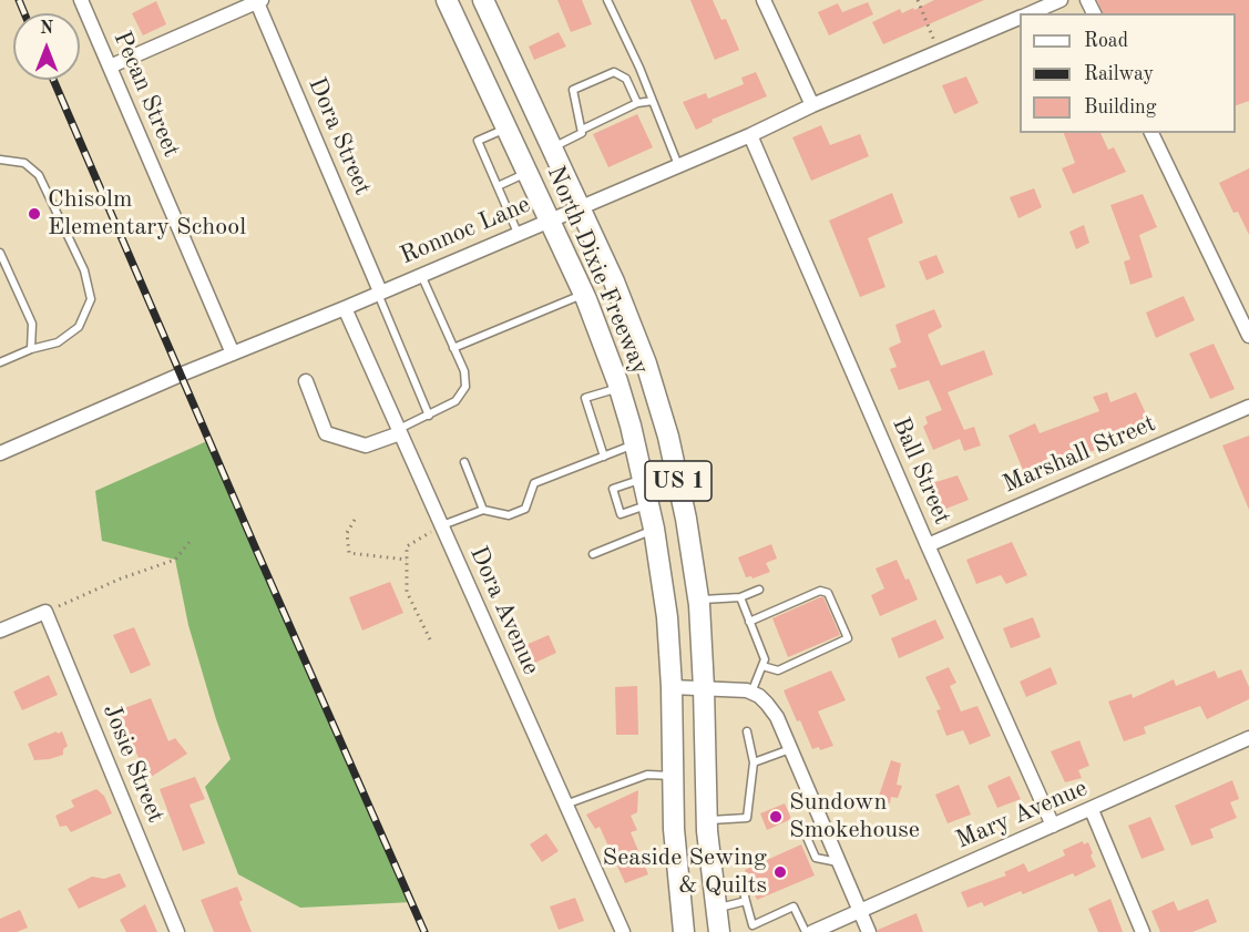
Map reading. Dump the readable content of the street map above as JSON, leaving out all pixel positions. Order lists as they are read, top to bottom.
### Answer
{
  "streets": {
    "main road": ["North Dixie Freeway", "US 1"],
    "street": [
      "Pecan Street",
      "Dora Street",
      "Ronnoc Lane",
      "Marshall Street",
      "Ball Street",
      "Dora Avenue",
      "Josie Street",
      "Mary Avenue"
    ]
  },
  "crossings": [
    ["Pecan Street", "Ronnoc Lane"],
    ["Dora Street", "Ronnoc Lane"],
    ["Ronnoc Lane", "North Dixie Freeway"],
    ["Ronnoc Lane", "Ball Street"],
    ["Ronnoc Lane", "Dora Avenue"],
    ["Marshall Street", "Ball Street"],
    ["Ball Street", "Mary Avenue"]
  ],
  "places": ["Chisolm Elementary School", "Sundown Smokehouse", "Seaside Sewing & Quilts"],
  "legend": ["Road", "Railway", "Building"],
  "north": "top"
}
